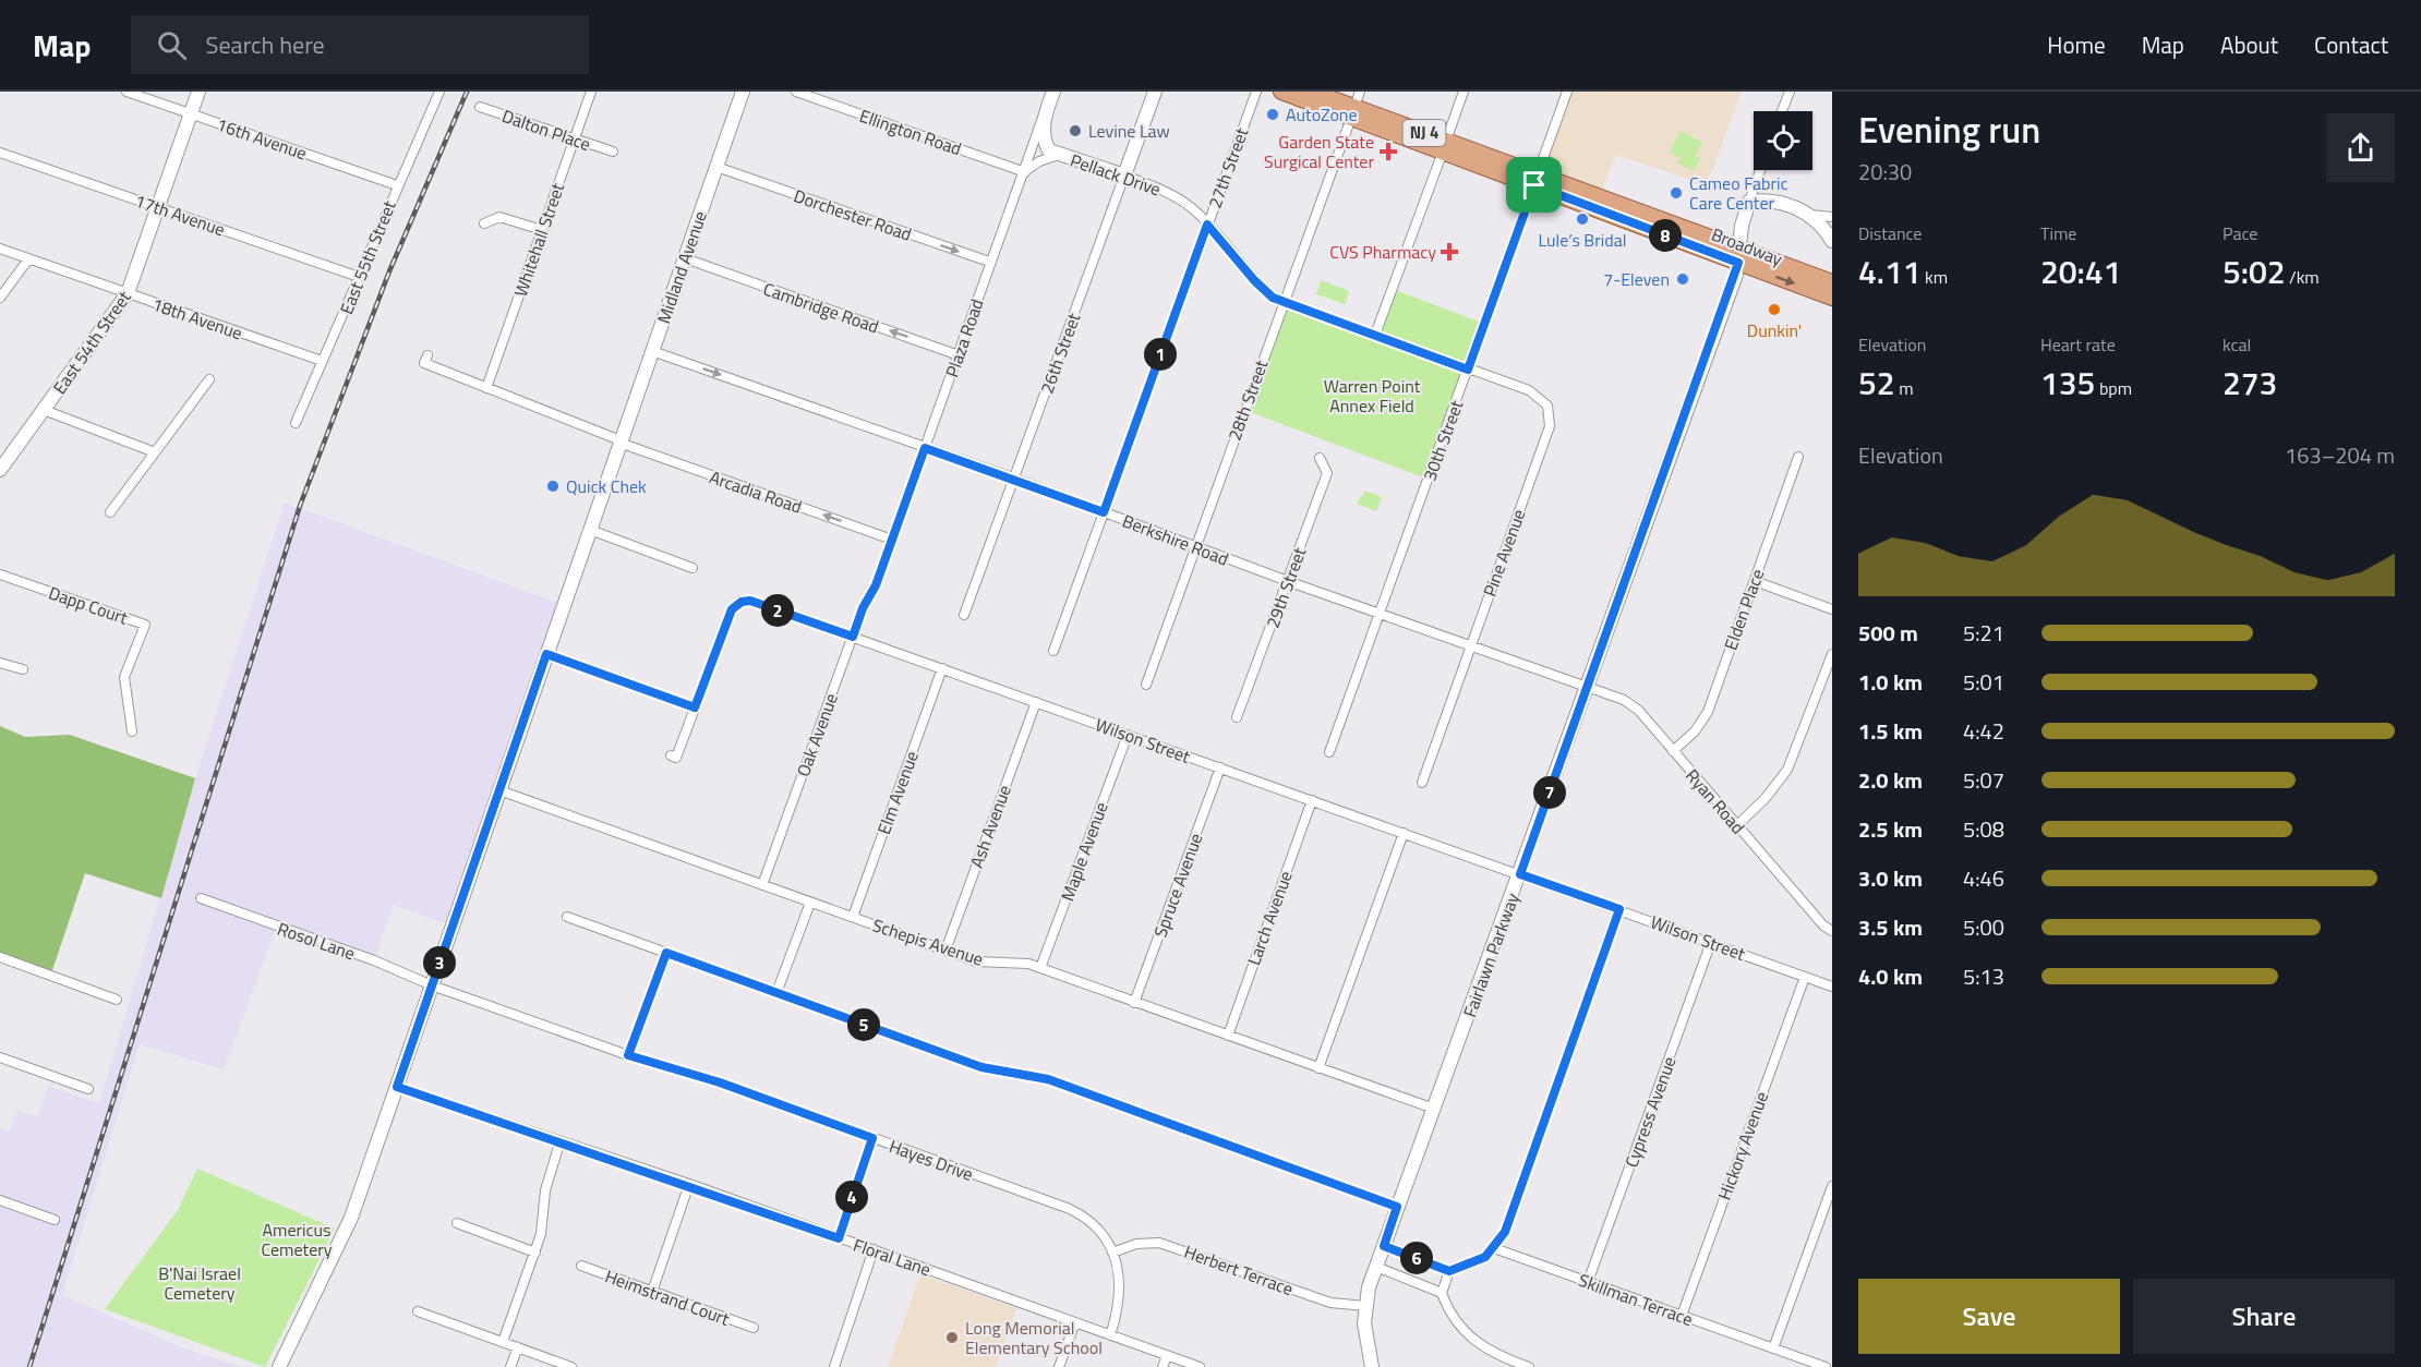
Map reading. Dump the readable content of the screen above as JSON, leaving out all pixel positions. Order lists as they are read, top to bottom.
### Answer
{
  "streets": {
    "main road": ["NJ 4", "Broadway"],
    "street": [
      "Dalton Place",
      "Ellington Road",
      "16th Avenue",
      "27th Street",
      "Pellack Drive",
      "17th Avenue",
      "Dorchester Road",
      "Whitehall Street",
      "East 55th Street",
      "Midland Avenue",
      "Cambridge Road",
      "18th Avenue",
      "Plaza Road",
      "East 54th Street",
      "26th Street",
      "28th Street",
      "30th Street",
      "Arcadia Road",
      "Berkshire Road",
      "Pine Avenue",
      "29th Street",
      "Dapp Court",
      "Elden Place",
      "Oak Avenue",
      "Wilson Street",
      "Elm Avenue",
      "Ryan Road",
      "Ash Avenue",
      "Maple Avenue",
      "Spruce Avenue",
      "Larch Avenue",
      "Rosol Lane",
      "Schepis Avenue",
      "Fairlawn Parkway",
      "Cypress Avenue",
      "Hickory Avenue",
      "Hayes Drive",
      "Floral Lane",
      "Herbert Terrace",
      "Heimstrand Court",
      "Skillman Terrace"
    ]
  },
  "crossings": [
    ["Dalton Place", "Whitehall Street"],
    ["Ellington Road", "Plaza Road"],
    ["16th Avenue", "East 55th Street"],
    ["16th Avenue", "East 54th Street"],
    ["27th Street", "Pellack Drive"],
    ["27th Street", "Berkshire Road"],
    ["Pellack Drive", "26th Street"],
    ["Pellack Drive", "28th Street"],
    ["Pellack Drive", "30th Street"],
    ["Pellack Drive", "Pine Avenue"],
    ["17th Avenue", "East 55th Street"],
    ["17th Avenue", "East 54th Street"],
    ["Dorchester Road", "Midland Avenue"],
    ["Dorchester Road", "Plaza Road"],
    ["Whitehall Street", "Arcadia Road"],
    ["Broadway", "28th Street"],
    ["Broadway", "30th Street"],
    ["Broadway", "Fairlawn Parkway"],
    ["East 55th Street", "18th Avenue"],
    ["Midland Avenue", "Cambridge Road"],
    ["Midland Avenue", "Arcadia Road"],
    ["Midland Avenue", "Berkshire Road"],
    ["Midland Avenue", "Rosol Lane"],
    ["Midland Avenue", "Schepis Avenue"],
    ["Midland Avenue", "Hayes Drive"],
    ["Midland Avenue", "Floral Lane"],
    ["Cambridge Road", "Plaza Road"],
    ["18th Avenue", "East 54th Street"],
    ["Plaza Road", "Arcadia Road"],
    ["Plaza Road", "Berkshire Road"],
    ["Plaza Road", "Oak Avenue"],
    ["26th Street", "Berkshire Road"],
    ["28th Street", "Berkshire Road"],
    ["30th Street", "Berkshire Road"],
    ["30th Street", "Pine Avenue"],
    ["Berkshire Road", "Pine Avenue"],
    ["Berkshire Road", "29th Street"],
    ["Berkshire Road", "Ryan Road"],
    ["Berkshire Road", "Fairlawn Parkway"],
    ["Elden Place", "Ryan Road"],
    ["Oak Avenue", "Wilson Street"],
    ["Oak Avenue", "Schepis Avenue"],
    ["Wilson Street", "Elm Avenue"],
    ["Wilson Street", "Ash Avenue"],
    ["Wilson Street", "Maple Avenue"],
    ["Wilson Street", "Spruce Avenue"],
    ["Wilson Street", "Larch Avenue"],
    ["Wilson Street", "Fairlawn Parkway"],
    ["Wilson Street", "Cypress Avenue"],
    ["Wilson Street", "Hickory Avenue"],
    ["Elm Avenue", "Schepis Avenue"],
    ["Ryan Road", "Fairlawn Parkway"],
    ["Ash Avenue", "Schepis Avenue"],
    ["Maple Avenue", "Schepis Avenue"],
    ["Spruce Avenue", "Schepis Avenue"],
    ["Larch Avenue", "Schepis Avenue"],
    ["Rosol Lane", "Hayes Drive"],
    ["Schepis Avenue", "Fairlawn Parkway"],
    ["Fairlawn Parkway", "Herbert Terrace"],
    ["Cypress Avenue", "Skillman Terrace"],
    ["Hickory Avenue", "Skillman Terrace"],
    ["Hayes Drive", "Floral Lane"],
    ["Hayes Drive", "Herbert Terrace"]
  ],
  "one_way": ["Dorchester Road", "Cambridge Road", "Arcadia Road"],
  "parks": ["Warren Point Annex Field", "Americus Cemetery", "B'Nai Israel Cemetery"],
  "places": {
    "other": [
      "AutoZone",
      "Levine Law",
      "Cameo Fabric Care Center",
      "Lule’s Bridal",
      "7-Eleven",
      "Dunkin'",
      "Quick Chek",
      "Long Memorial Elementary School"
    ],
    "health": ["Garden State Surgical Center", "CVS Pharmacy"]
  },
  "page": {
    "header": "Map",
    "search": "Search here",
    "nav": [
      "Home",
      "Map",
      "About",
      "Contact"
    ],
    "heading": ["Evening run", "20:30"],
    "stats": [
      ["Distance", "4.11 km"],
      ["Time", "20:41"],
      ["Pace", "5:02 /km"],
      ["Elevation", "52 m"],
      ["Heart rate", "135 bpm"],
      ["kcal", "273"]
    ],
    "pins": [
      "8",
      "1",
      "2",
      "7",
      "3",
      "5",
      "4",
      "6"
    ],
    "chart": ["Elevation", "163–204 m"],
    "list": [
      {
        "name": "500 m",
        "note": "5:21"
      },
      {
        "name": "1.0 km",
        "note": "5:01"
      },
      {
        "name": "1.5 km",
        "note": "4:42"
      },
      {
        "name": "2.0 km",
        "note": "5:07"
      },
      {
        "name": "2.5 km",
        "note": "5:08"
      },
      {
        "name": "3.0 km",
        "note": "4:46"
      },
      {
        "name": "3.5 km",
        "note": "5:00"
      },
      {
        "name": "4.0 km",
        "note": "5:13"
      }
    ],
    "buttons": ["Save", "Share"]
  }
}
